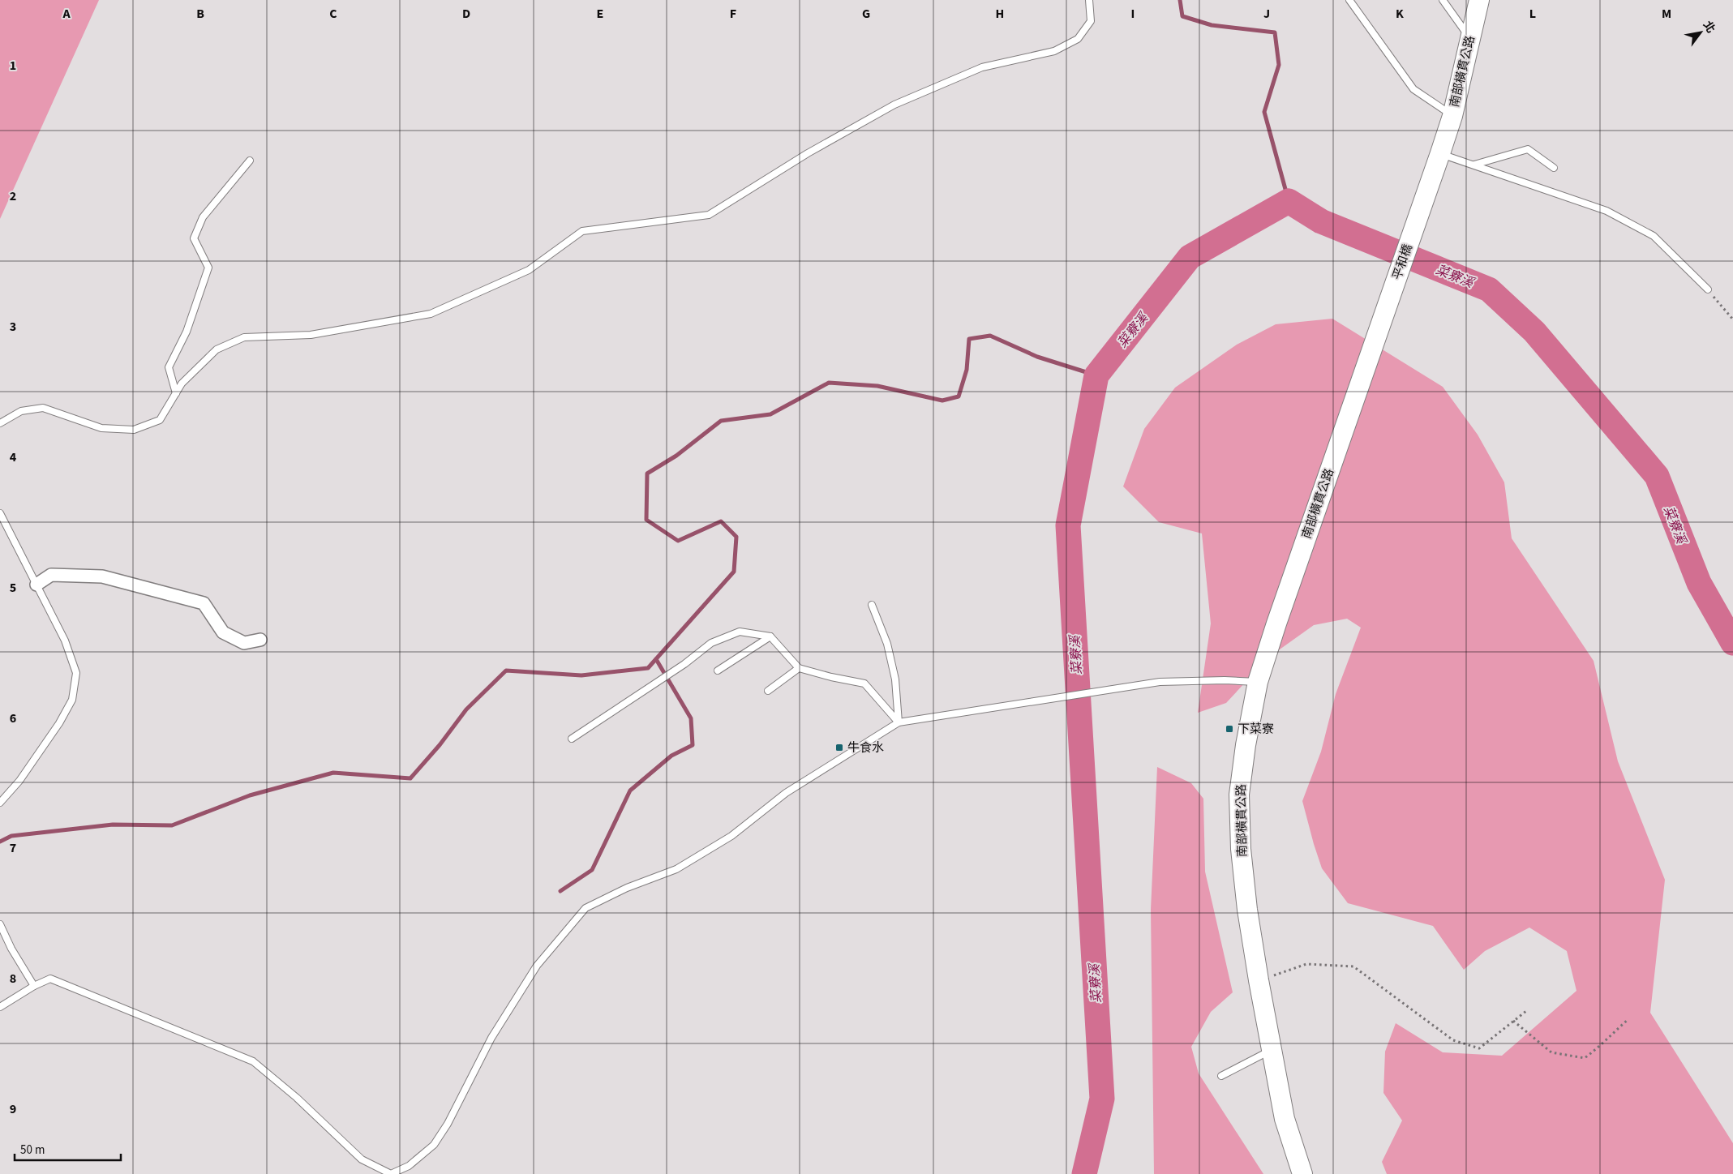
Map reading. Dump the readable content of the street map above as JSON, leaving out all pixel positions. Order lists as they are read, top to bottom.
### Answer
{
  "streets": {
    "main road": ["南部橫貫公路", "平和橋"]
  },
  "crossings": [
    ["南部橫貫公路", "平和橋"]
  ],
  "water": ["菜竂溪"],
  "places": {
    "transit": ["下菜寮", "牛食水"]
  },
  "scale_bar": "50 m",
  "north": "top right",
  "grid": {
    "columns": [
      "A",
      "B",
      "C",
      "D",
      "E",
      "F",
      "G",
      "H",
      "I",
      "J",
      "K",
      "L",
      "M"
    ],
    "rows": [
      "1",
      "2",
      "3",
      "4",
      "5",
      "6",
      "7",
      "8",
      "9"
    ]
  }
}
